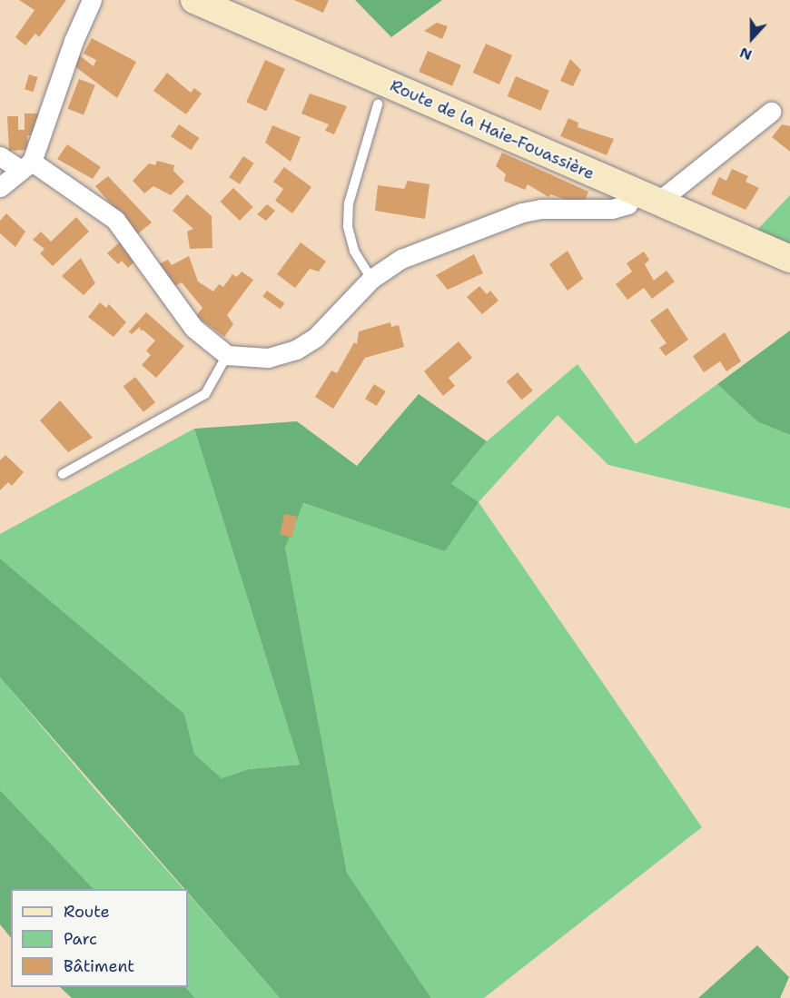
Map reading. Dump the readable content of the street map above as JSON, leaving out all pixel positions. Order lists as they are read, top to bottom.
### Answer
{
  "streets": {
    "street": ["Route de la Haie-Fouassière"]
  },
  "legend": ["Route", "Parc", "Bâtiment"],
  "north": "bottom"
}
